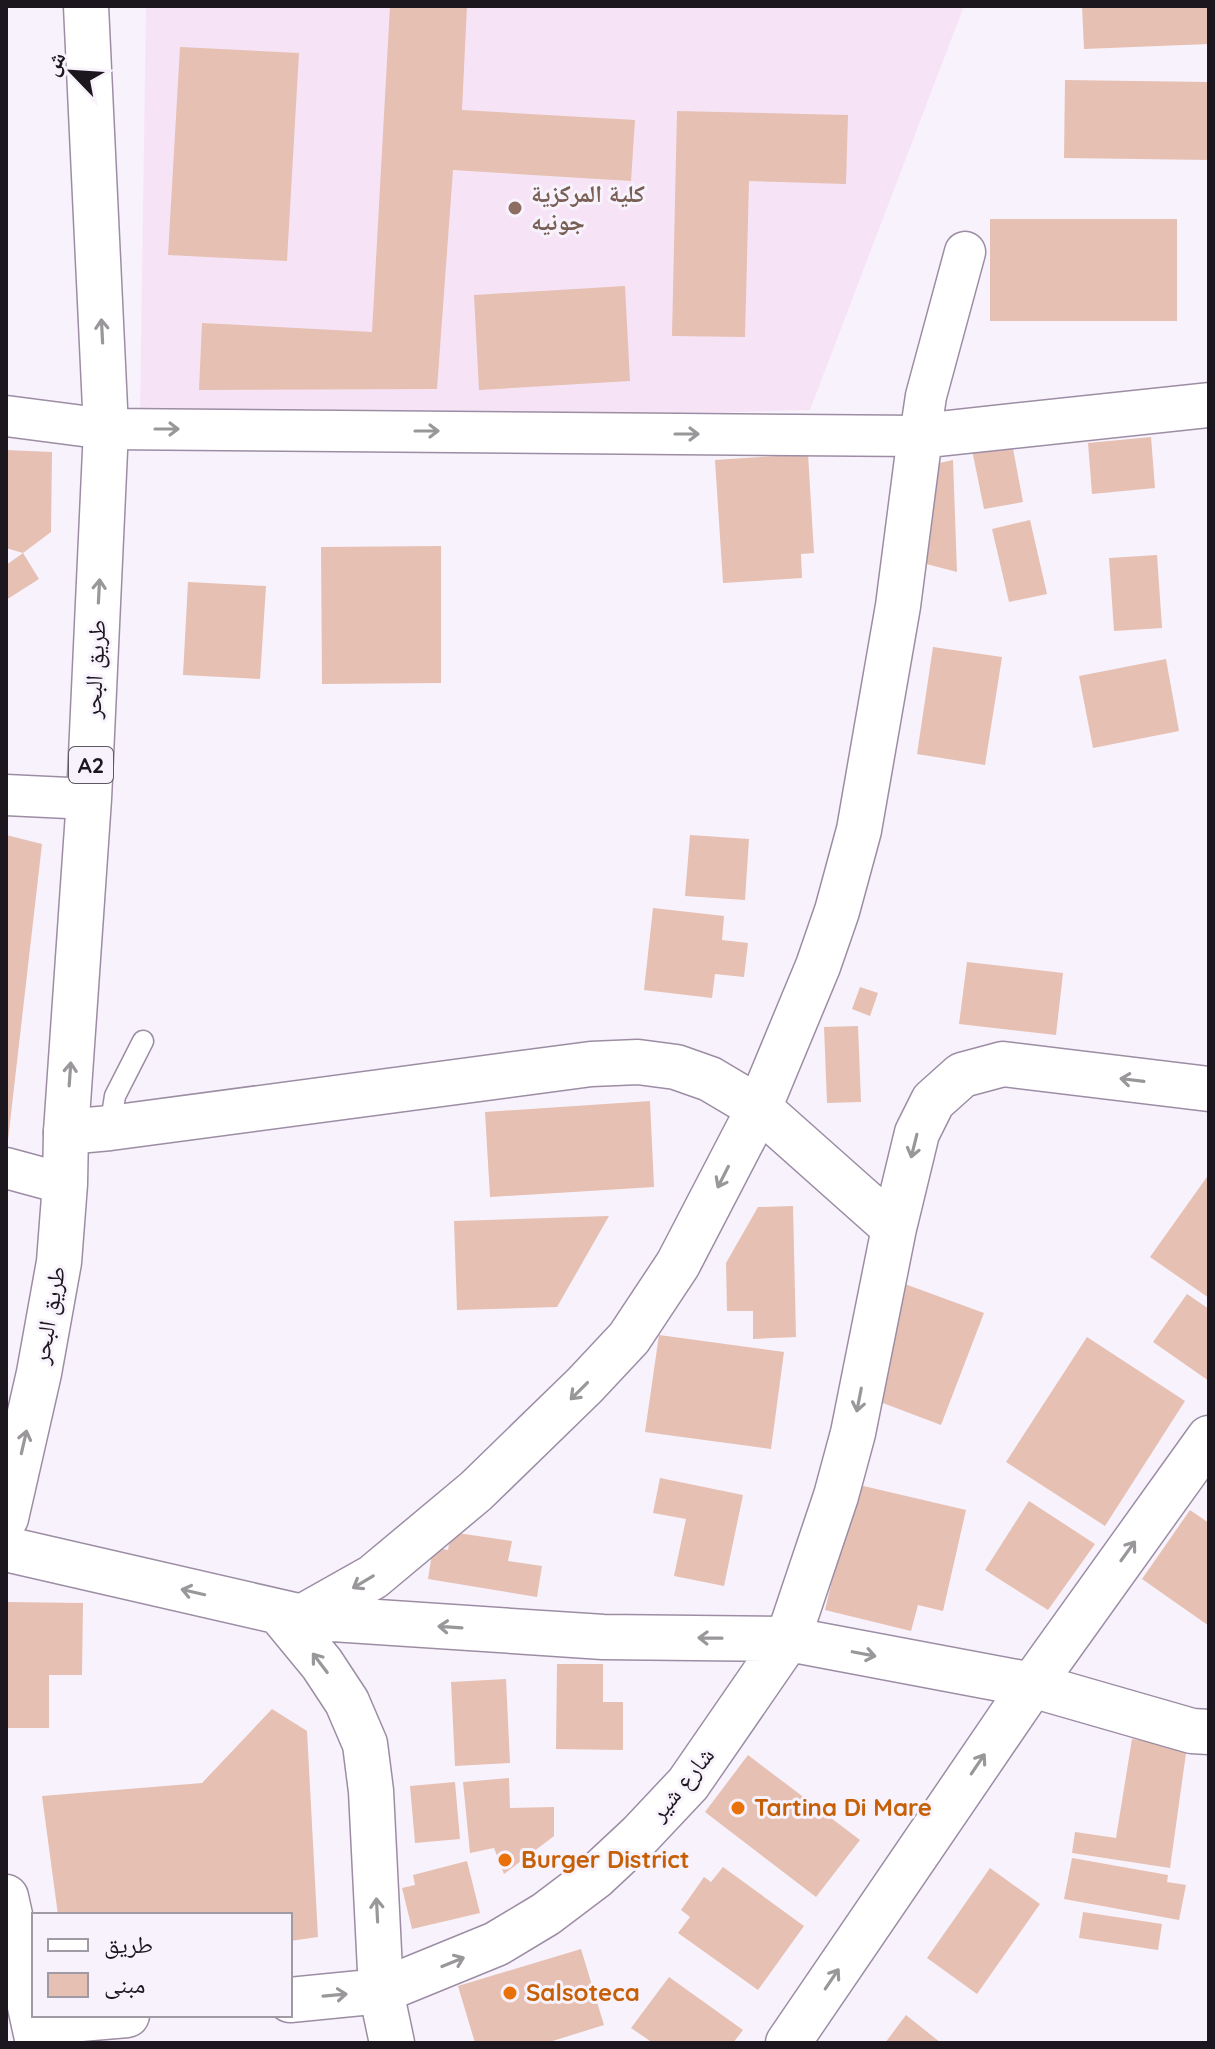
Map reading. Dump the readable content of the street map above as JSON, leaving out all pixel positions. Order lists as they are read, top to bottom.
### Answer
{
  "streets": {
    "street": ["طريق البحر", "A2", "شارع شير"]
  },
  "one_way": ["طريق البحر"],
  "places": [
    "كلية المركزية جونيه",
    "Tartina Di Mare",
    "Burger District",
    "Salsoteca"
  ],
  "legend": ["طريق", "مبنى"],
  "north": "top left"
}
